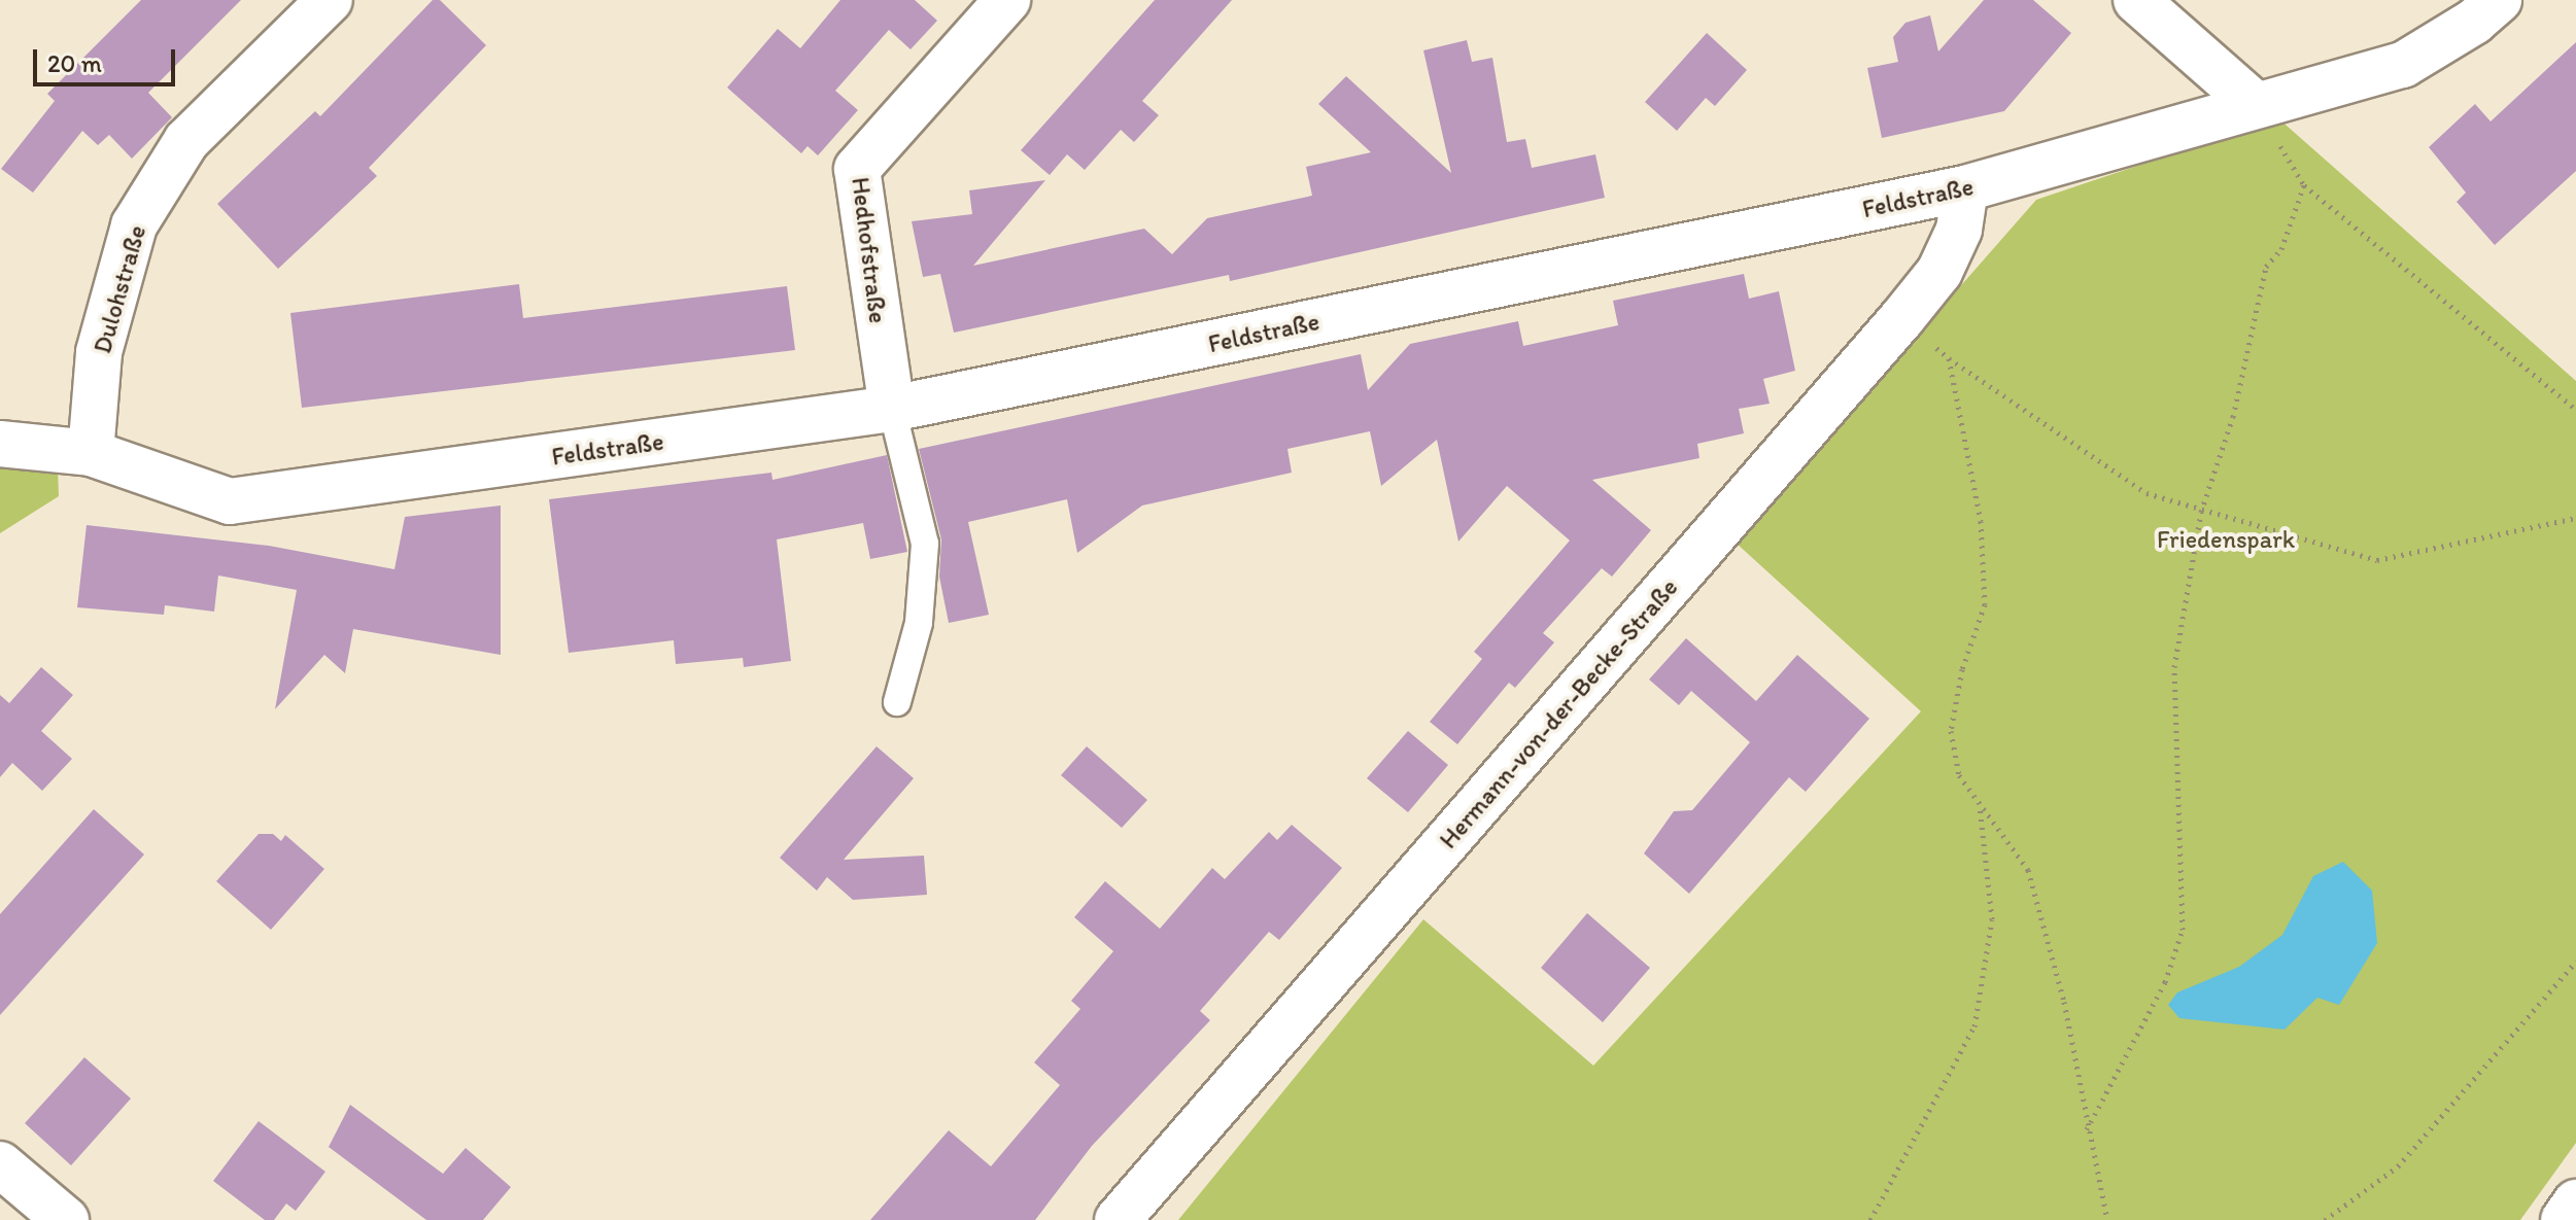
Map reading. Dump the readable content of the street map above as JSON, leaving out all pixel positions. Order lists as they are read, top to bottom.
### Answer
{
  "streets": {
    "street": [
      "Feldstraße",
      "Hedhofstraße",
      "Dulohstraße",
      "Hermann-von-der-Becke-Straße"
    ]
  },
  "crossings": [
    ["Feldstraße", "Hedhofstraße"],
    ["Feldstraße", "Dulohstraße"],
    ["Feldstraße", "Hermann-von-der-Becke-Straße"]
  ],
  "parks": ["Friedenspark"],
  "scale_bar": "20 m"
}
